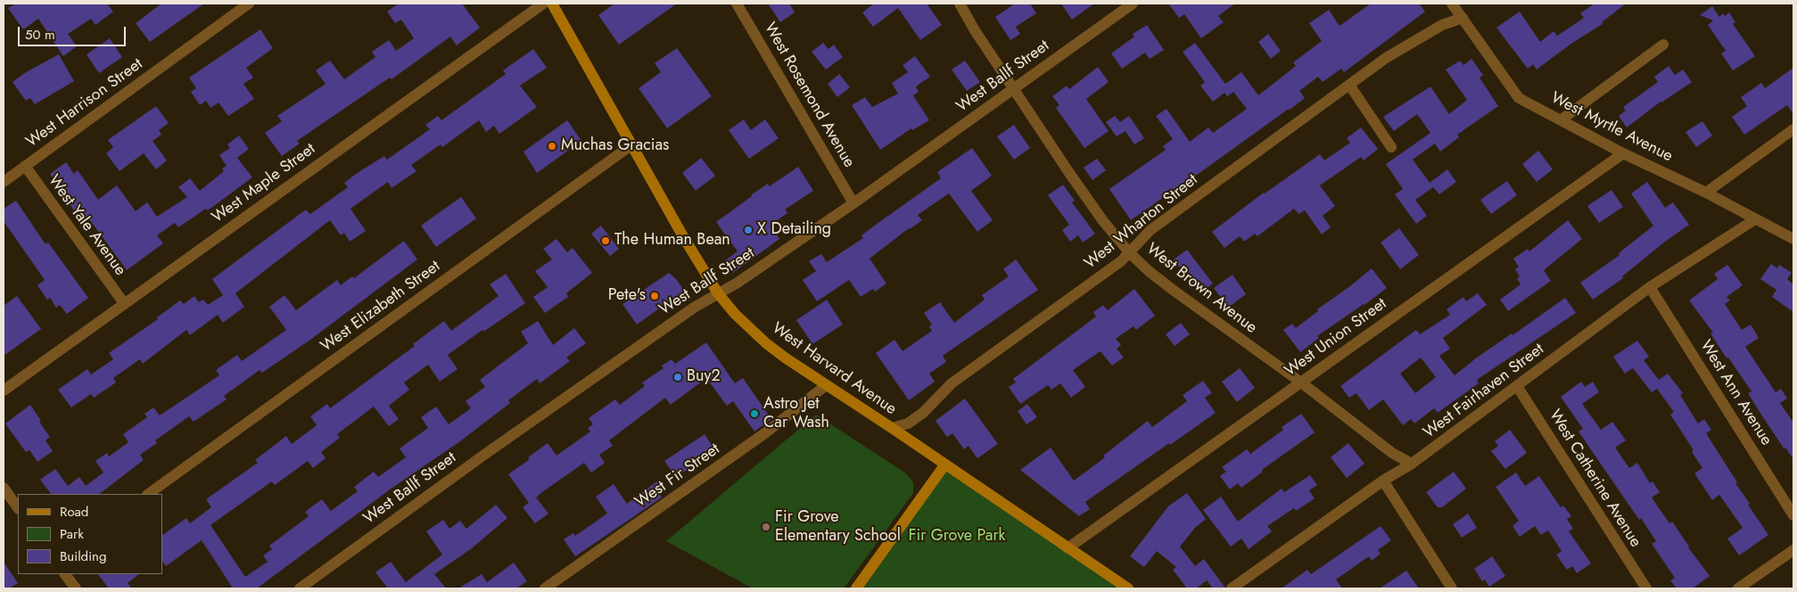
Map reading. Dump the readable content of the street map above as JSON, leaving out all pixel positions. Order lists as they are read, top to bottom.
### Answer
{
  "streets": {
    "main road": ["West Harvard Avenue"],
    "street": [
      "West Ballf Street",
      "West Rosemond Avenue",
      "West Harrison Street",
      "West Myrtle Avenue",
      "West Maple Street",
      "West Wharton Street",
      "West Yale Avenue",
      "West Brown Avenue",
      "West Elizabeth Street",
      "West Union Street",
      "West Fairhaven Street",
      "West Ann Avenue",
      "West Fir Street",
      "West Catherine Avenue"
    ]
  },
  "crossings": [
    ["West Ballf Street", "West Rosemond Avenue"],
    ["West Ballf Street", "West Brown Avenue"],
    ["West Ballf Street", "West Harvard Avenue"],
    ["West Harrison Street", "West Yale Avenue"],
    ["West Myrtle Avenue", "West Wharton Street"],
    ["West Myrtle Avenue", "West Union Street"],
    ["West Myrtle Avenue", "West Fairhaven Street"],
    ["West Maple Street", "West Yale Avenue"],
    ["West Wharton Street", "West Brown Avenue"],
    ["West Wharton Street", "West Harvard Avenue"],
    ["West Brown Avenue", "West Union Street"],
    ["West Brown Avenue", "West Fairhaven Street"],
    ["West Elizabeth Street", "West Harvard Avenue"],
    ["West Union Street", "West Harvard Avenue"],
    ["West Harvard Avenue", "West Fir Street"],
    ["West Fairhaven Street", "West Ann Avenue"],
    ["West Fairhaven Street", "West Catherine Avenue"]
  ],
  "parks": ["Fir Grove Park"],
  "places": [
    "Muchas Gracias",
    "X Detailing",
    "The Human Bean",
    "Pete's",
    "Buy2",
    "Astro Jet Car Wash",
    "Fir Grove Elementary School"
  ],
  "legend": ["Road", "Park", "Building"],
  "scale_bar": "50 m"
}
